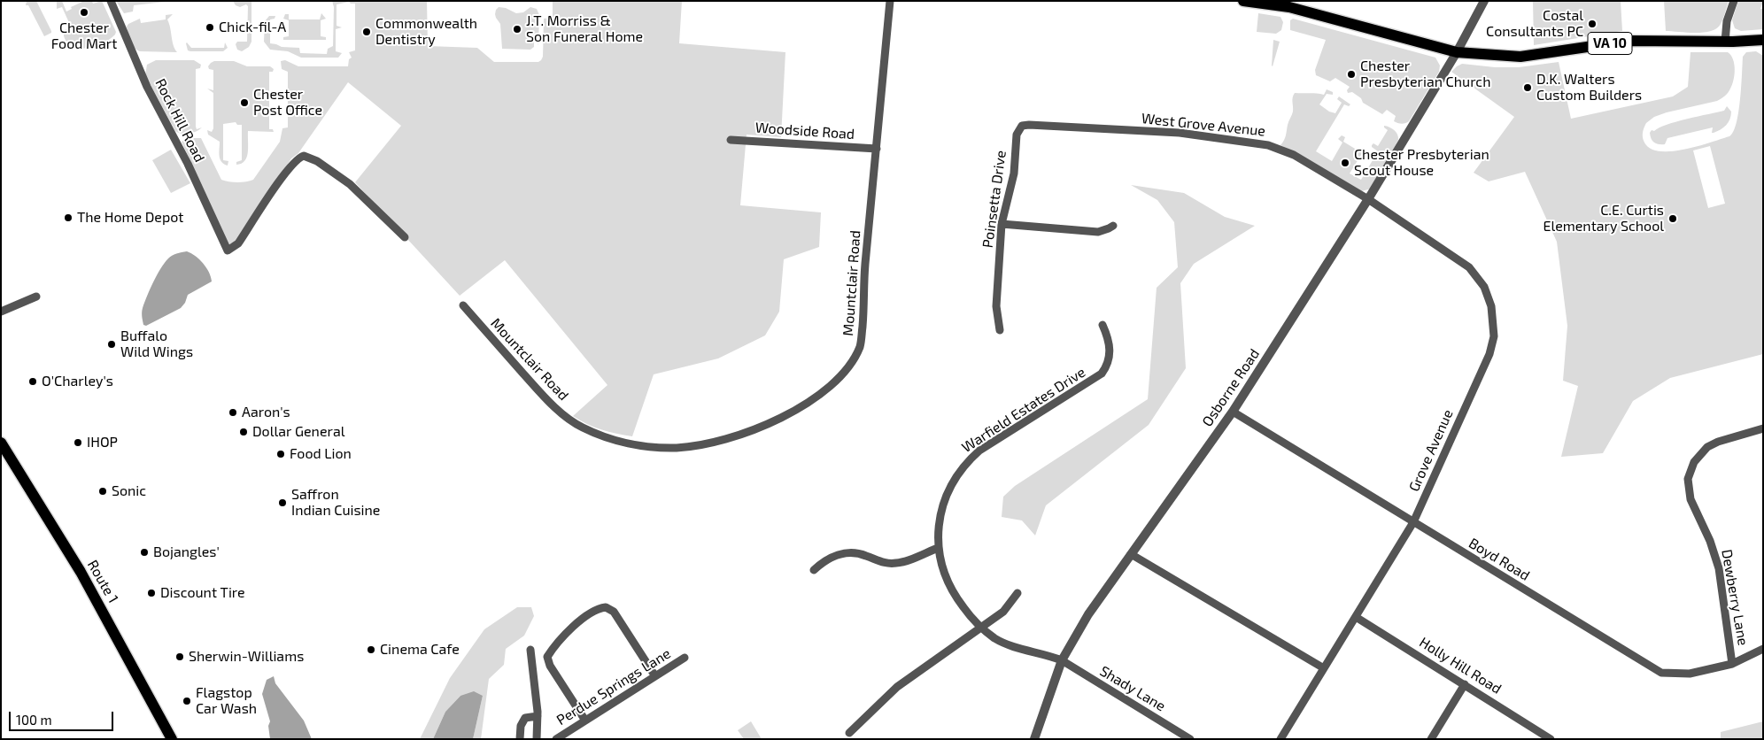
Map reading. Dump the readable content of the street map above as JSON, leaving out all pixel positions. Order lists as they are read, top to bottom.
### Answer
{
  "streets": {
    "main road": ["VA 10", "Route 1"],
    "street": [
      "Rock Hill Road",
      "West Grove Avenue",
      "Woodside Road",
      "Poinsetta Drive",
      "Mountclair Road",
      "Osborne Road",
      "Warfield Estates Drive",
      "Grove Avenue",
      "Boyd Road",
      "Dewberry Lane",
      "Holly Hill Road",
      "Perdue Springs Lane",
      "Shady Lane"
    ]
  },
  "crossings": [
    ["VA 10", "Osborne Road"],
    ["West Grove Avenue", "Poinsetta Drive"],
    ["West Grove Avenue", "Osborne Road"],
    ["West Grove Avenue", "Grove Avenue"],
    ["Woodside Road", "Mountclair Road"],
    ["Osborne Road", "Warfield Estates Drive"],
    ["Osborne Road", "Grove Avenue"],
    ["Osborne Road", "Boyd Road"],
    ["Osborne Road", "Shady Lane"],
    ["Warfield Estates Drive", "Shady Lane"],
    ["Grove Avenue", "Boyd Road"],
    ["Grove Avenue", "Holly Hill Road"],
    ["Boyd Road", "Dewberry Lane"]
  ],
  "places": [
    "Chester Food Mart",
    "Costal Consultants PC",
    "Chick-fil-A",
    "J.T. Morriss & Son Funeral Home",
    "Commonwealth Dentistry",
    "Chester Presbyterian Church",
    "D.K. Walters Custom Builders",
    "Chester Post Office",
    "Chester Presbyterian Scout House",
    "The Home Depot",
    "C.E. Curtis Elementary School",
    "Buffalo Wild Wings",
    "O'Charley's",
    "Aaron's",
    "Dollar General",
    "IHOP",
    "Food Lion",
    "Sonic",
    "Saffron Indian Cuisine",
    "Bojangles'",
    "Discount Tire",
    "Cinema Cafe",
    "Sherwin-Williams",
    "Flagstop Car Wash"
  ],
  "scale_bar": "100 m"
}
